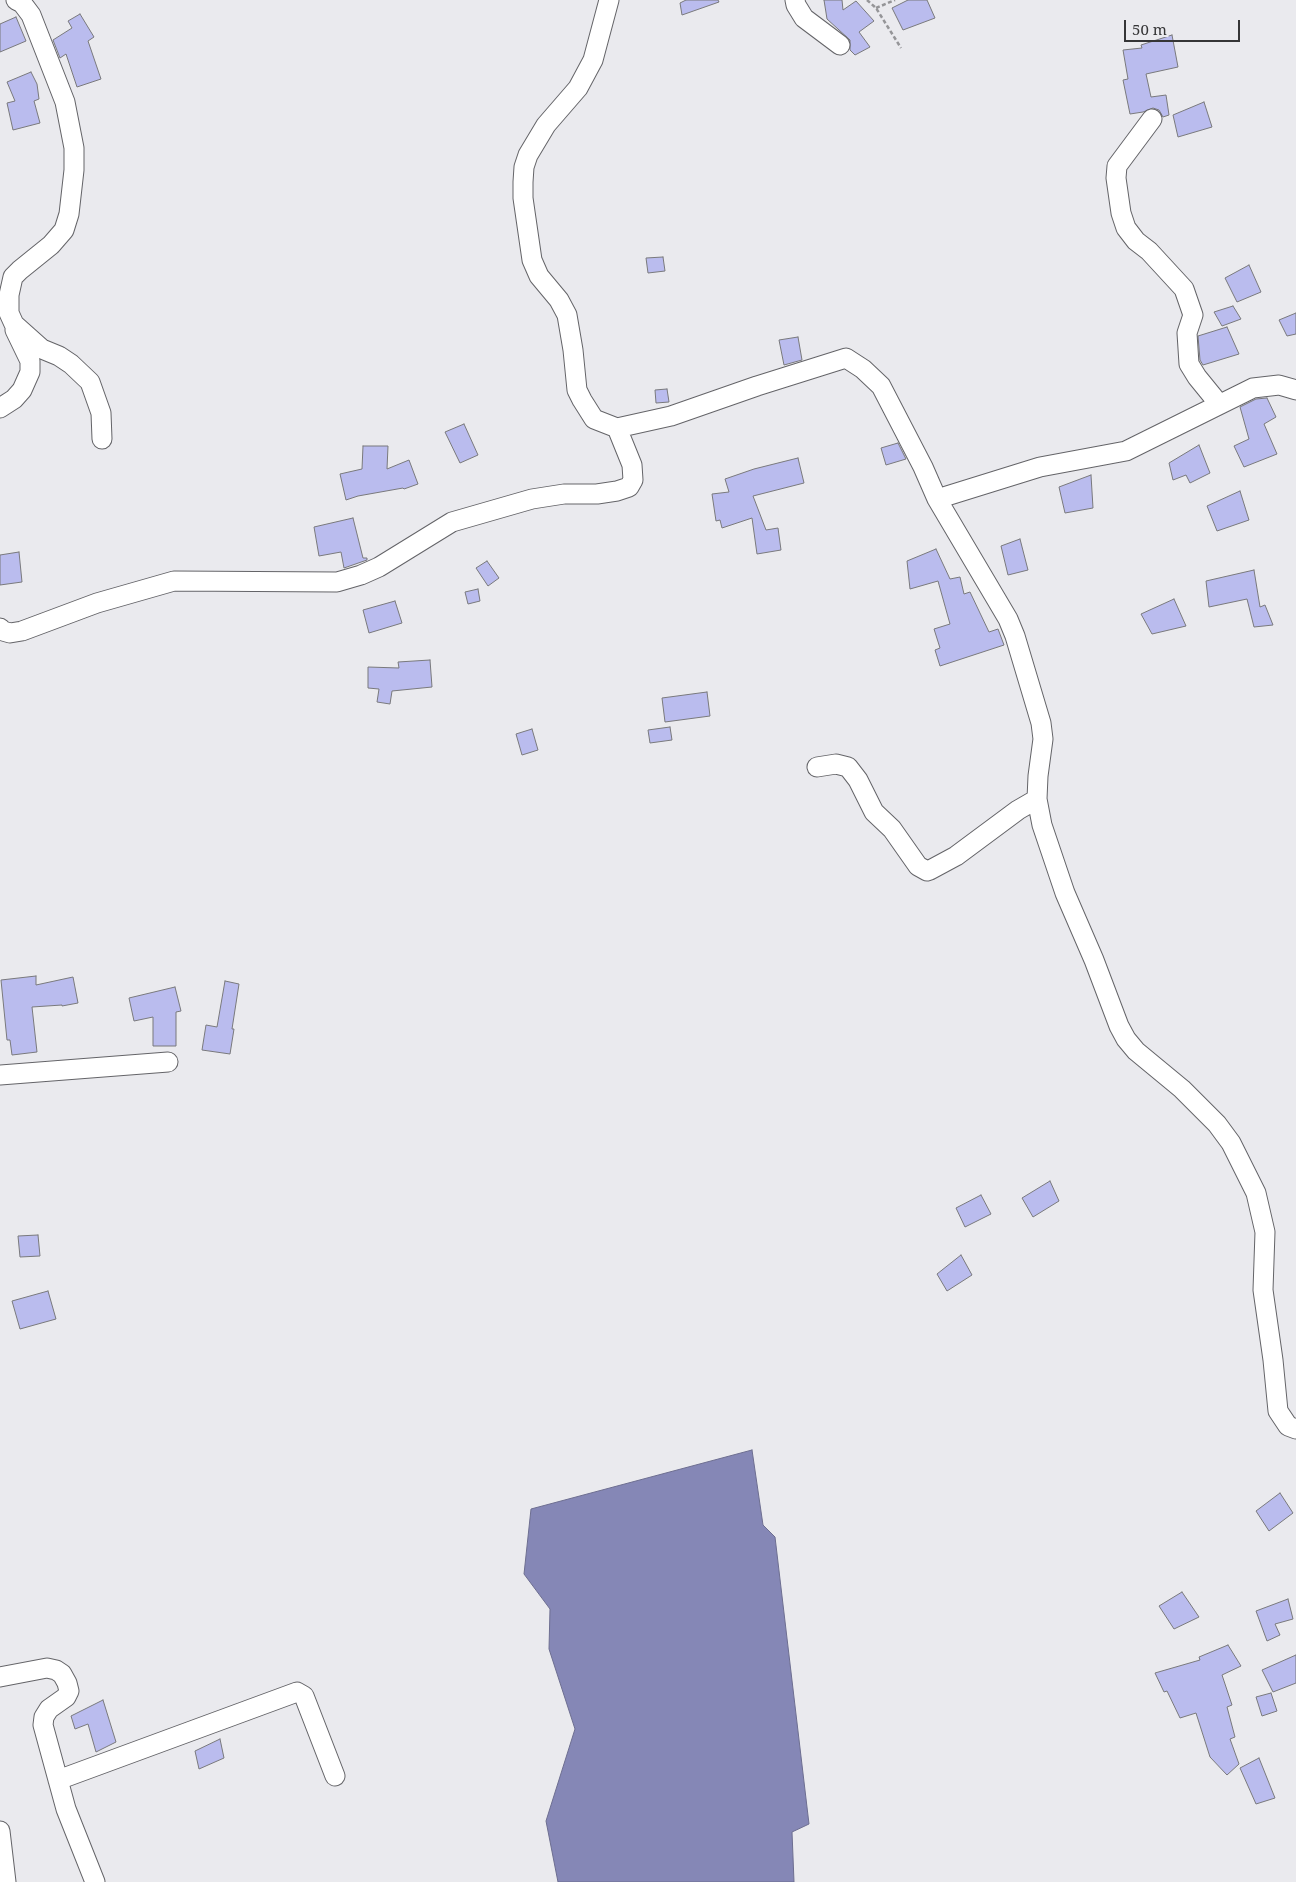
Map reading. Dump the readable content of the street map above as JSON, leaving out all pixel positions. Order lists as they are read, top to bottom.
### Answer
{
  "scale_bar": "50 m"
}
